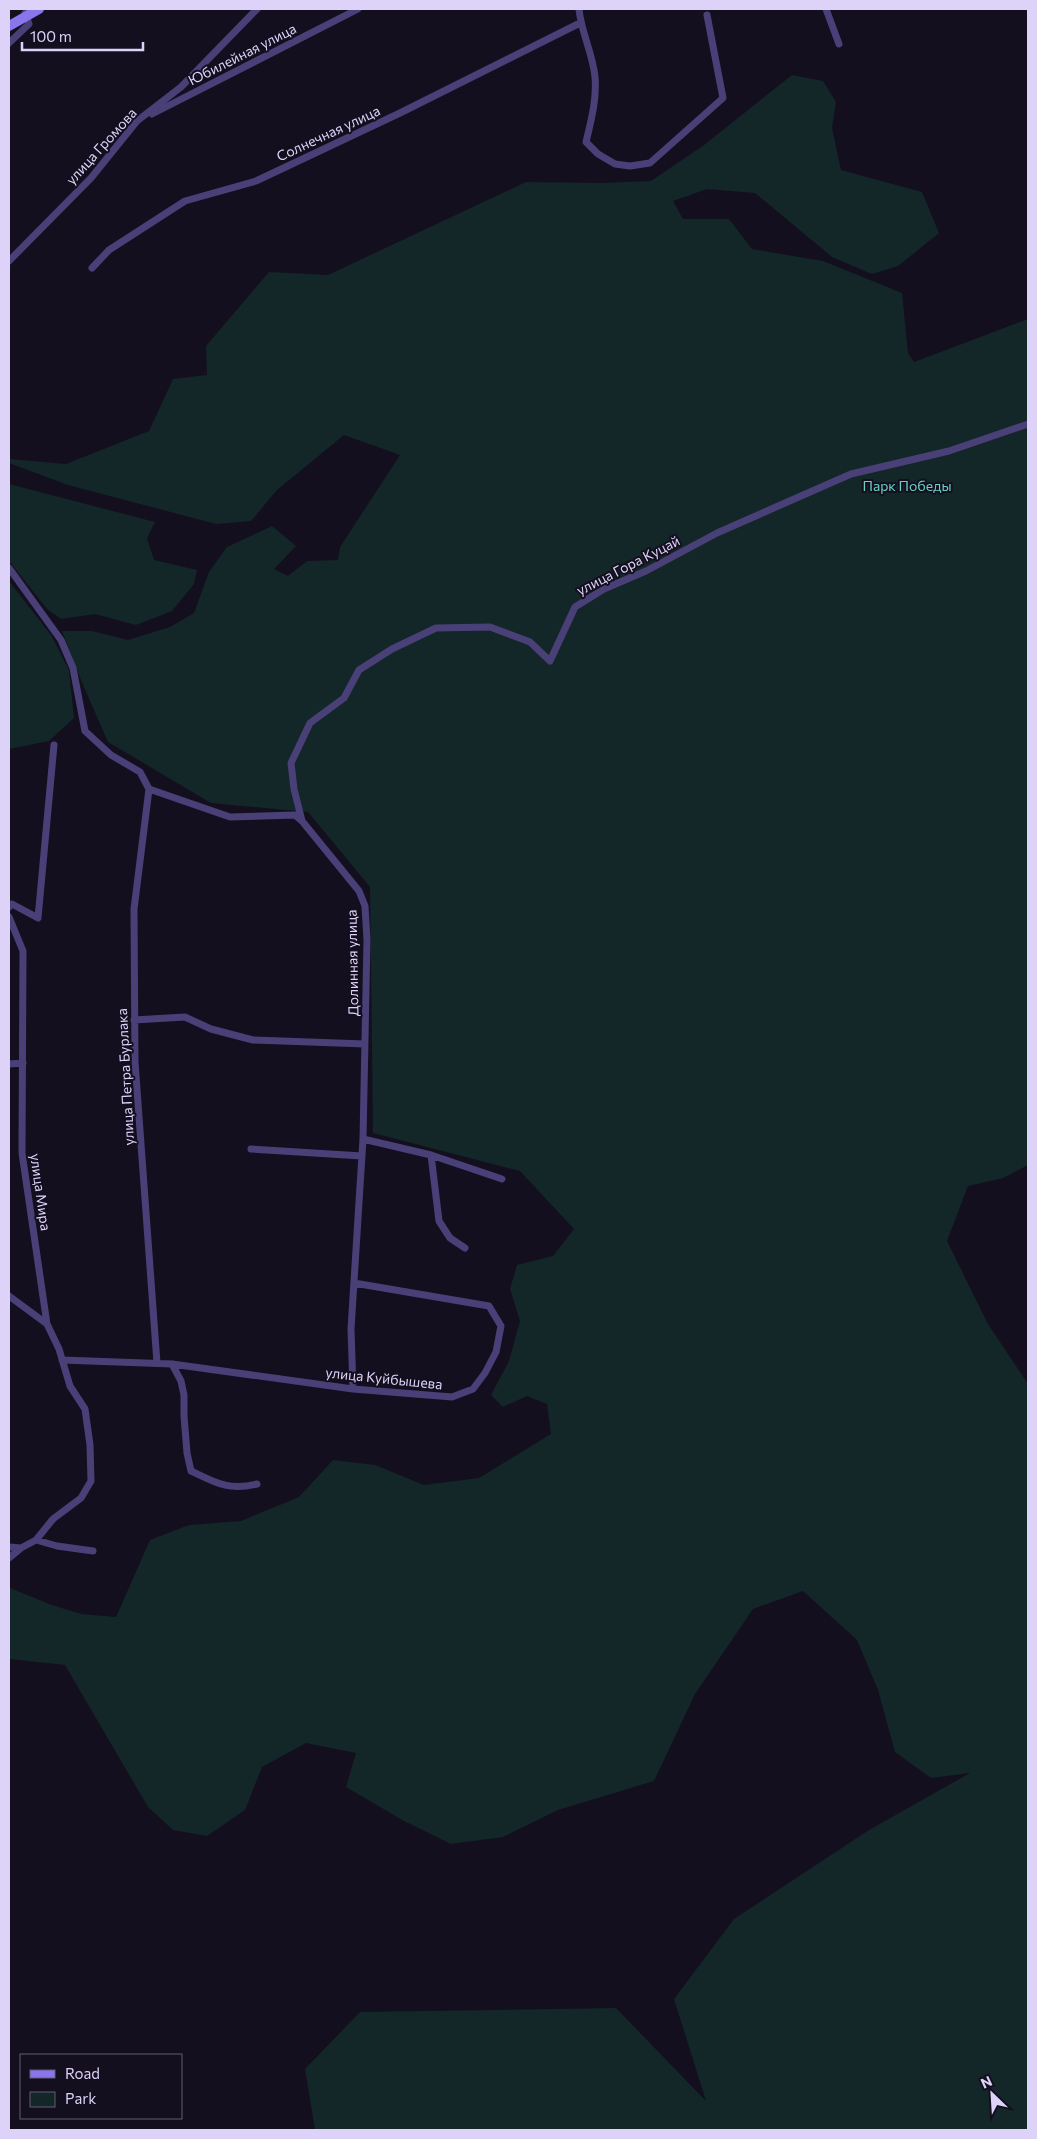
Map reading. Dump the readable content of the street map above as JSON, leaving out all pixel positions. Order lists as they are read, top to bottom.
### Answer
{
  "streets": {
    "street": [
      "Юбилейная улица",
      "Солнечная улица",
      "улица Громова",
      "улица Гора Куцай",
      "Долинная улица",
      "улица Петра Бурлака",
      "улица Мира",
      "улица Куйбышева"
    ]
  },
  "crossings": [
    ["Юбилейная улица", "улица Громова"],
    ["улица Гора Куцай", "Долинная улица"],
    ["Долинная улица", "улица Куйбышева"],
    ["улица Петра Бурлака", "улица Куйбышева"]
  ],
  "parks": ["Парк Победы"],
  "legend": ["Road", "Park"],
  "scale_bar": "100 m",
  "north": "top left"
}
